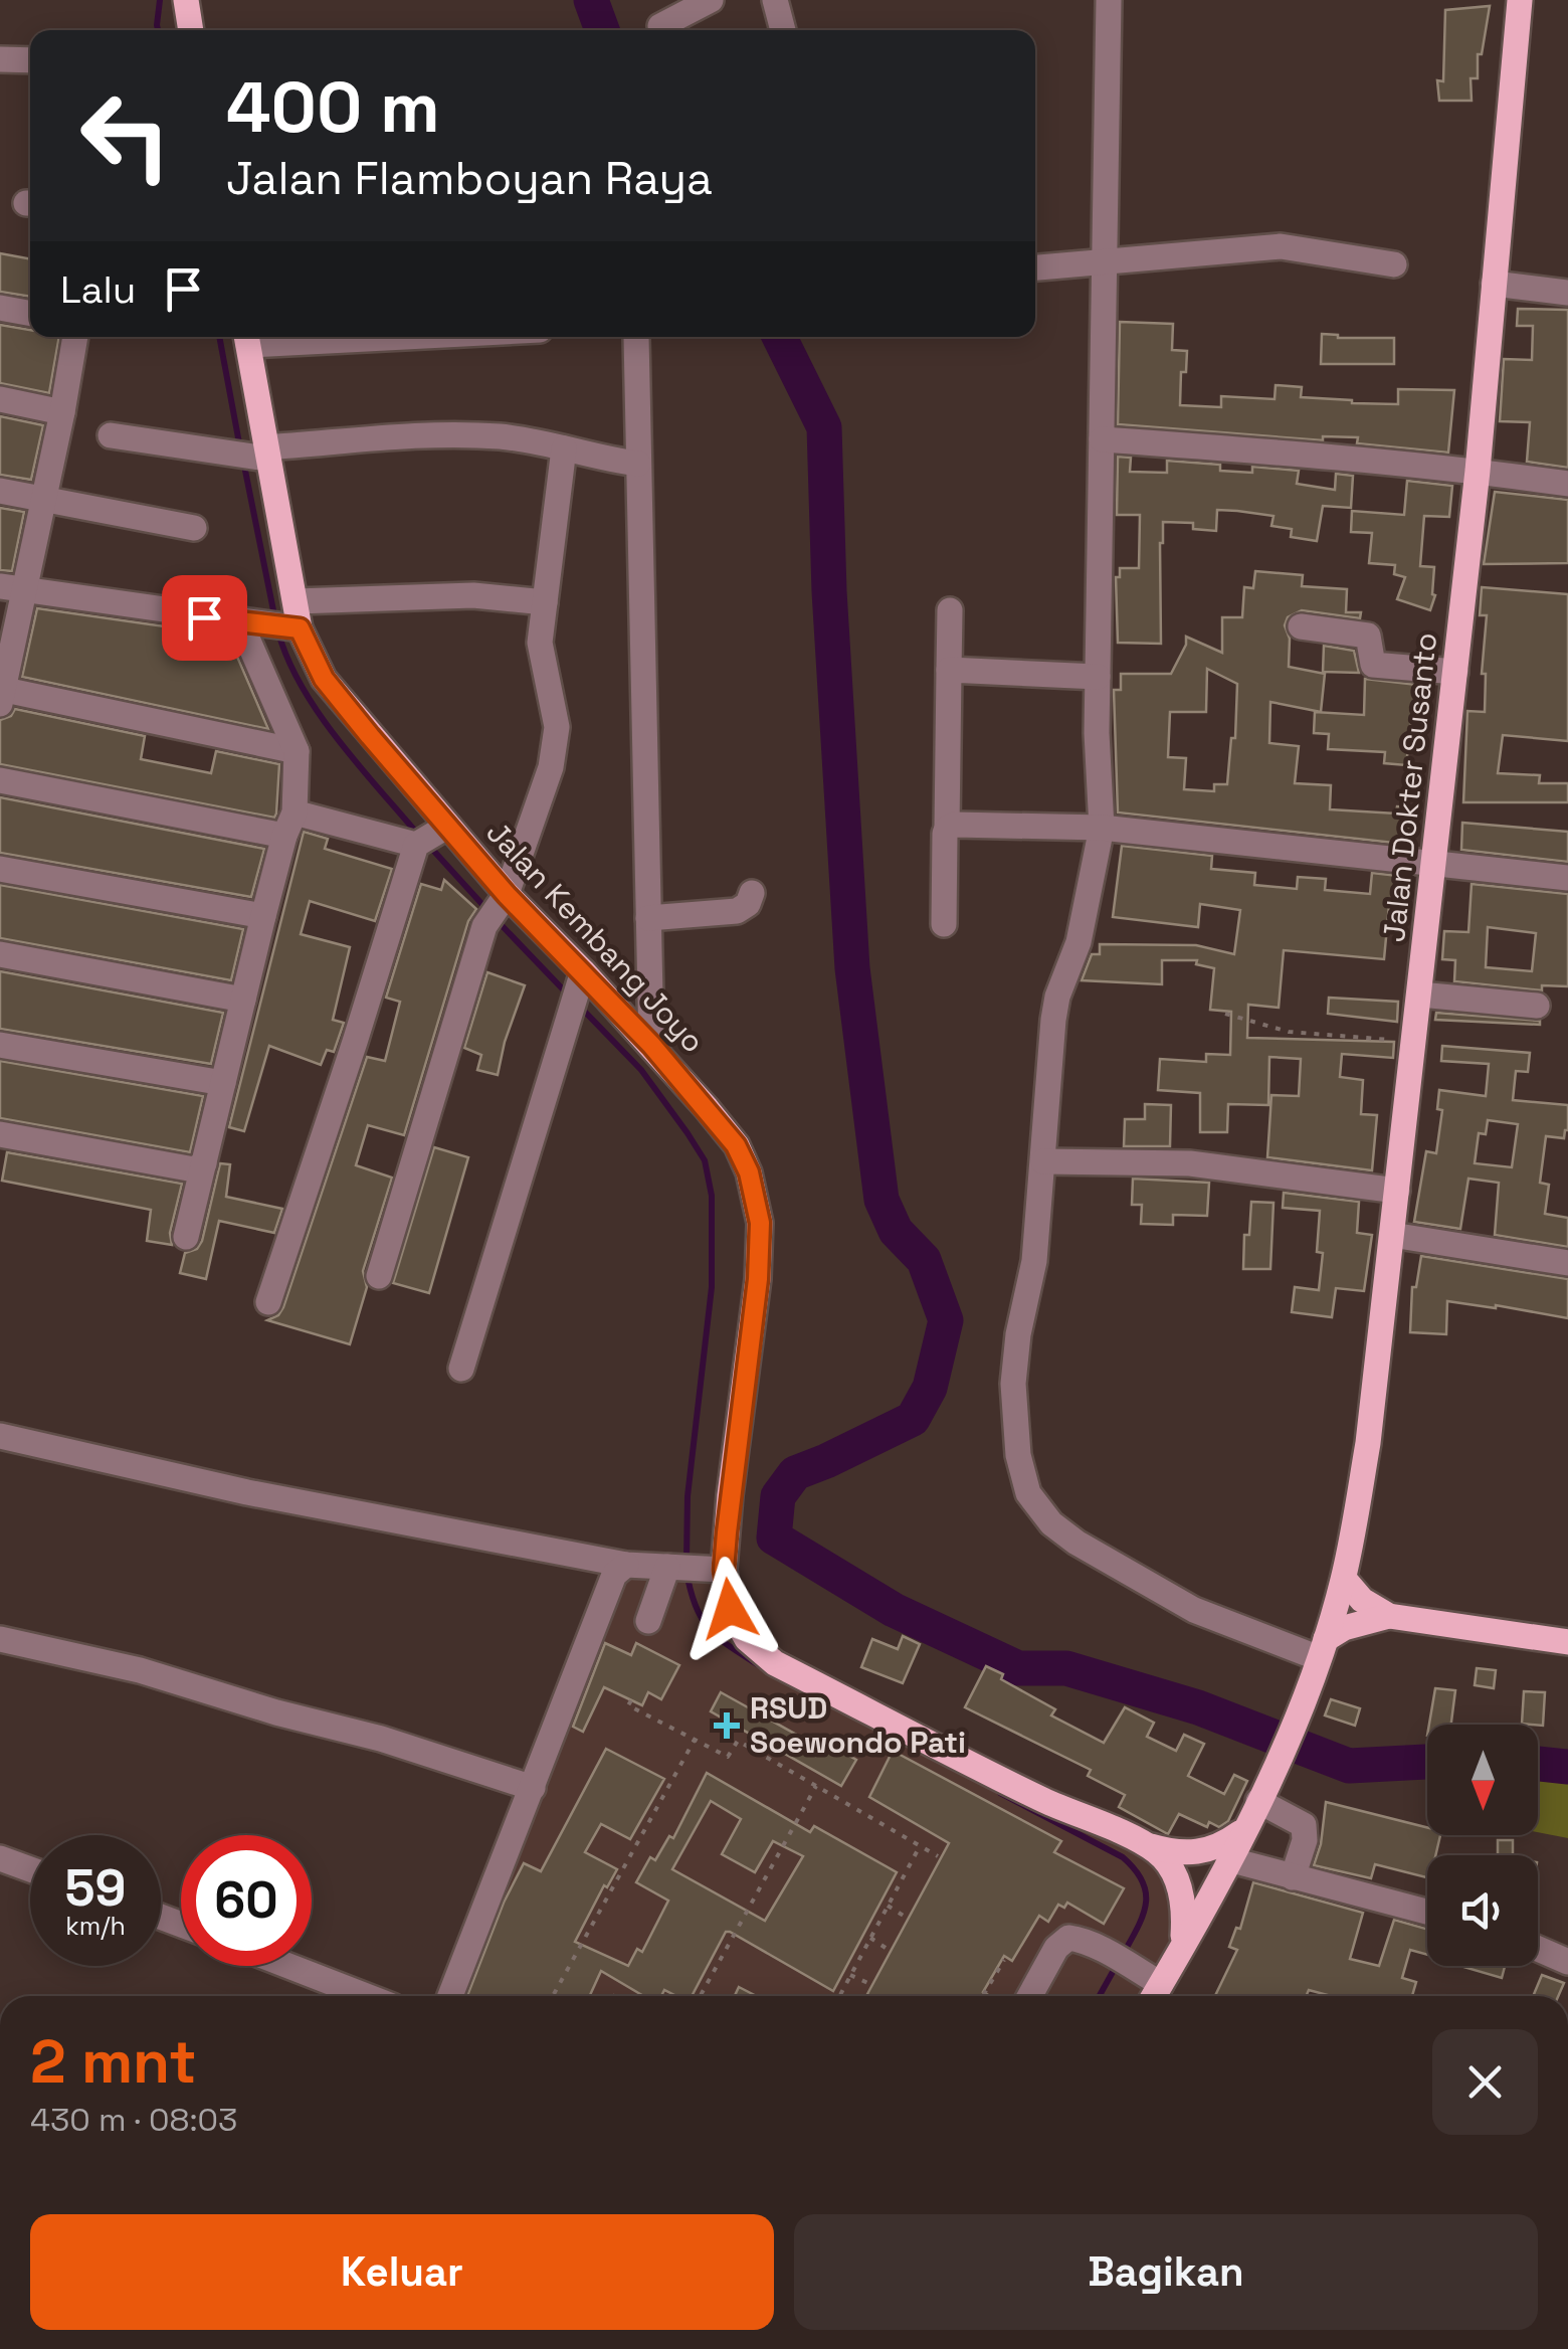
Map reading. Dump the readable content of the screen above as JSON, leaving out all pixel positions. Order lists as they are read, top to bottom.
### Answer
{
  "streets": {
    "main road": ["Jalan Dokter Susanto", "Jalan Kembang Joyo"]
  },
  "crossings": [
    ["Jalan Dokter Susanto", "Jalan Kembang Joyo"]
  ],
  "places": {
    "health": ["RSUD Soewondo Pati"]
  },
  "north": "bottom",
  "page": {
    "turn": ["400 m", "Jalan Flamboyan Raya"],
    "then": "Lalu",
    "speed": "59 km/h",
    "limit": "60",
    "heading": ["2 mnt", "430 m · 08:03"],
    "buttons": ["Keluar", "Bagikan"]
  }
}
